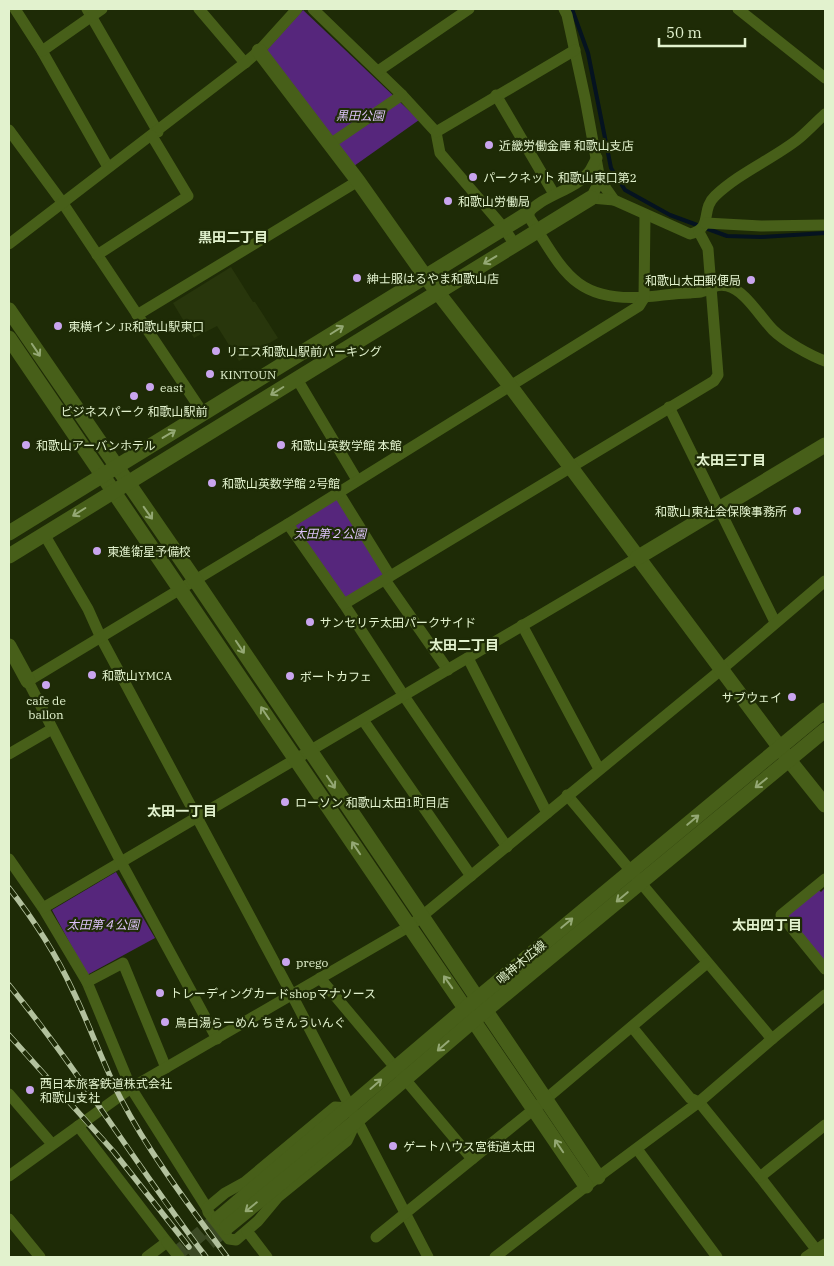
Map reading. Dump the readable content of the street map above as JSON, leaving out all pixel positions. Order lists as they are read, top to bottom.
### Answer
{
  "streets": {
    "street": ["鳴神木広線"]
  },
  "districts": [
    "黒田二丁目",
    "太田三丁目",
    "太田二丁目",
    "太田一丁目",
    "太田四丁目"
  ],
  "parks": ["黒田公園", "太田第２公園", "太田第４公園"],
  "places": [
    "近畿労働金庫 和歌山支店",
    "パークネット 和歌山東口第2",
    "和歌山労働局",
    "紳士服はるやま和歌山店",
    "和歌山太田郵便局",
    "東横イン JR和歌山駅東口",
    "リエス和歌山駅前パーキング",
    "KINTOUN",
    "east",
    "ビジネスパーク 和歌山駅前",
    "和歌山アーバンホテル",
    "和歌山英数学館 本館",
    "和歌山英数学館 2号館",
    "和歌山東社会保険事務所",
    "東進衛星予備校",
    "サンセリテ太田パークサイド",
    "和歌山YMCA",
    "ボートカフェ",
    "cafe de ballon",
    "サブウェイ",
    "ローソン 和歌山太田1町目店",
    "prego",
    "トレーディングカードshopマナソース",
    "鳥白湯らーめん ちきんういんぐ",
    "西日本旅客鉄道株式会社 和歌山支社",
    "ゲートハウス宮街道太田"
  ],
  "scale_bar": "50 m"
}
